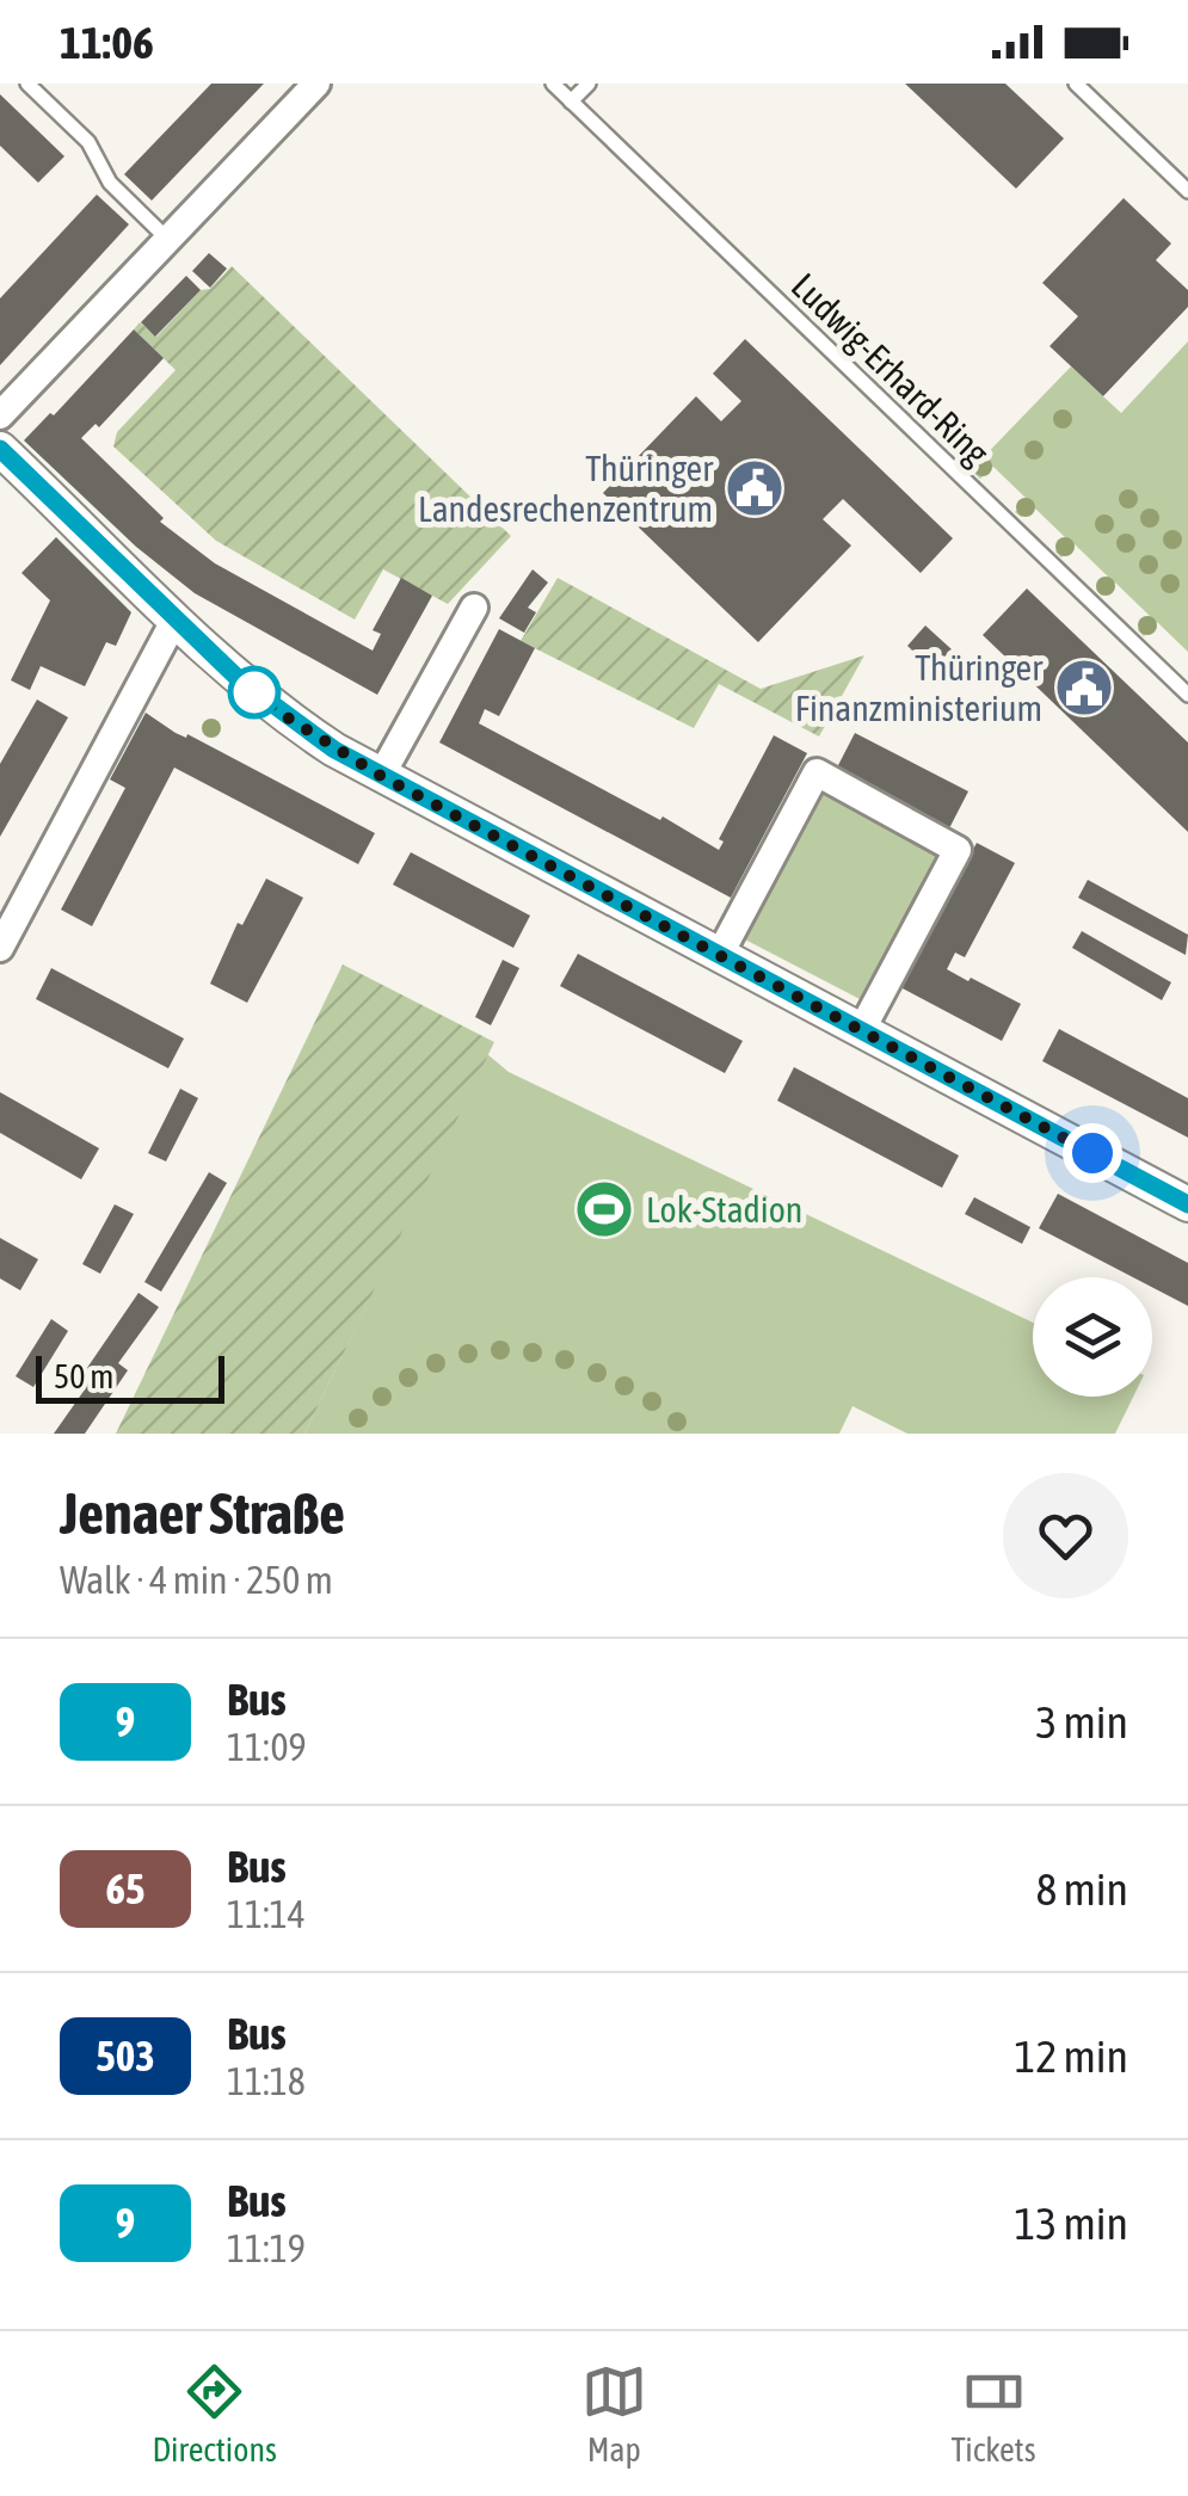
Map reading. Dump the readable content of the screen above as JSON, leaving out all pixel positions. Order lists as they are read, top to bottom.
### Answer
{
  "streets": {
    "lane": ["Ludwig-Erhard-Ring"]
  },
  "places": {
    "public building": ["Thüringer Landesrechenzentrum", "Thüringer Finanzministerium"],
    "sports": ["Lok-Stadion"]
  },
  "lines": ["bus line 9"],
  "scale_bar": "50 m",
  "page": {
    "status": "11:06",
    "scale": "50 m",
    "heading": ["Jenaer Straße", "Walk · 4 min · 250 m"],
    "list": [
      {
        "mark": "9",
        "name": "Bus",
        "note": "11:09",
        "value": "3 min"
      },
      {
        "mark": "65",
        "name": "Bus",
        "note": "11:14",
        "value": "8 min"
      },
      {
        "mark": "503",
        "name": "Bus",
        "note": "11:18",
        "value": "12 min"
      },
      {
        "mark": "9",
        "name": "Bus",
        "note": "11:19",
        "value": "13 min"
      }
    ],
    "tabs": ["Directions", "Map", "Tickets"]
  }
}
